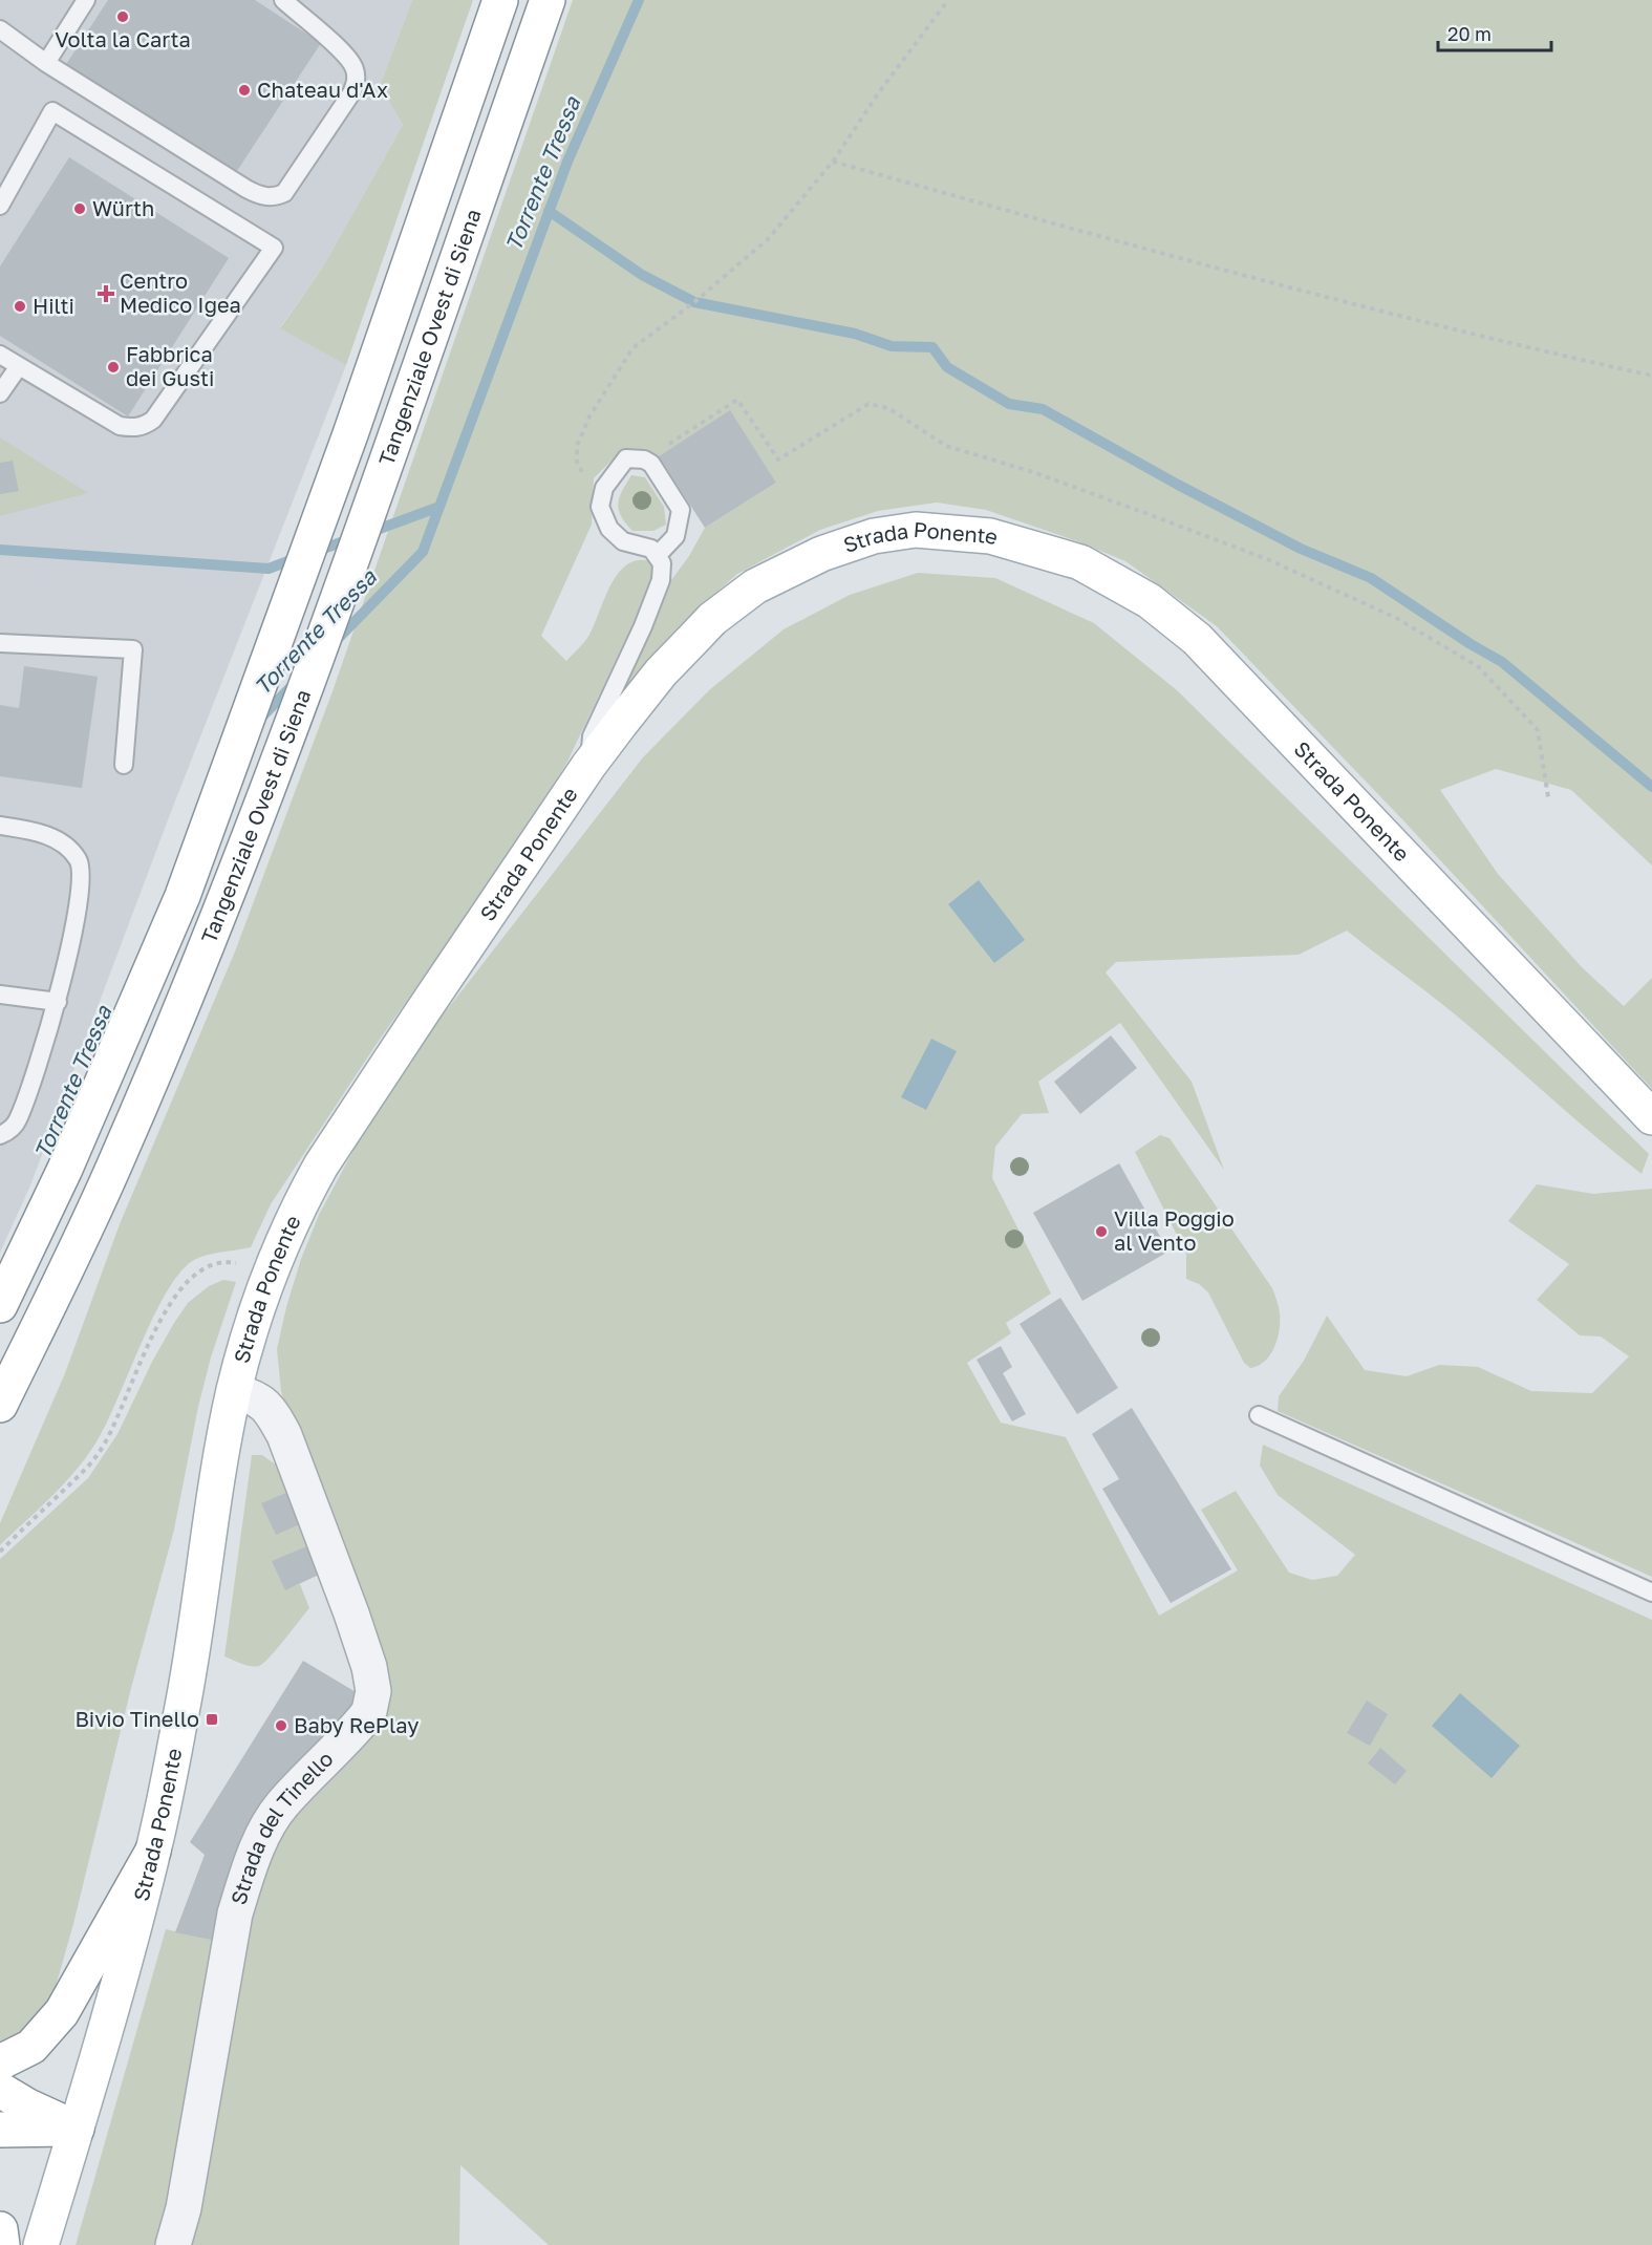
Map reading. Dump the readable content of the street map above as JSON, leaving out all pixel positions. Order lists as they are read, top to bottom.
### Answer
{
  "streets": {
    "main road": ["Tangenziale Ovest di Siena", "Strada Ponente"],
    "street": ["Strada del Tinello"]
  },
  "crossings": [
    ["Strada Ponente", "Strada del Tinello"]
  ],
  "water": ["Torrente Tressa"],
  "places": {
    "other": [
      "Volta la Carta",
      "Chateau d'Ax",
      "Würth",
      "Hilti",
      "Fabbrica dei Gusti",
      "Villa Poggio al Vento",
      "Baby RePlay"
    ],
    "health": ["Centro Medico Igea"],
    "transit": ["Bivio Tinello"]
  },
  "scale_bar": "20 m"
}
